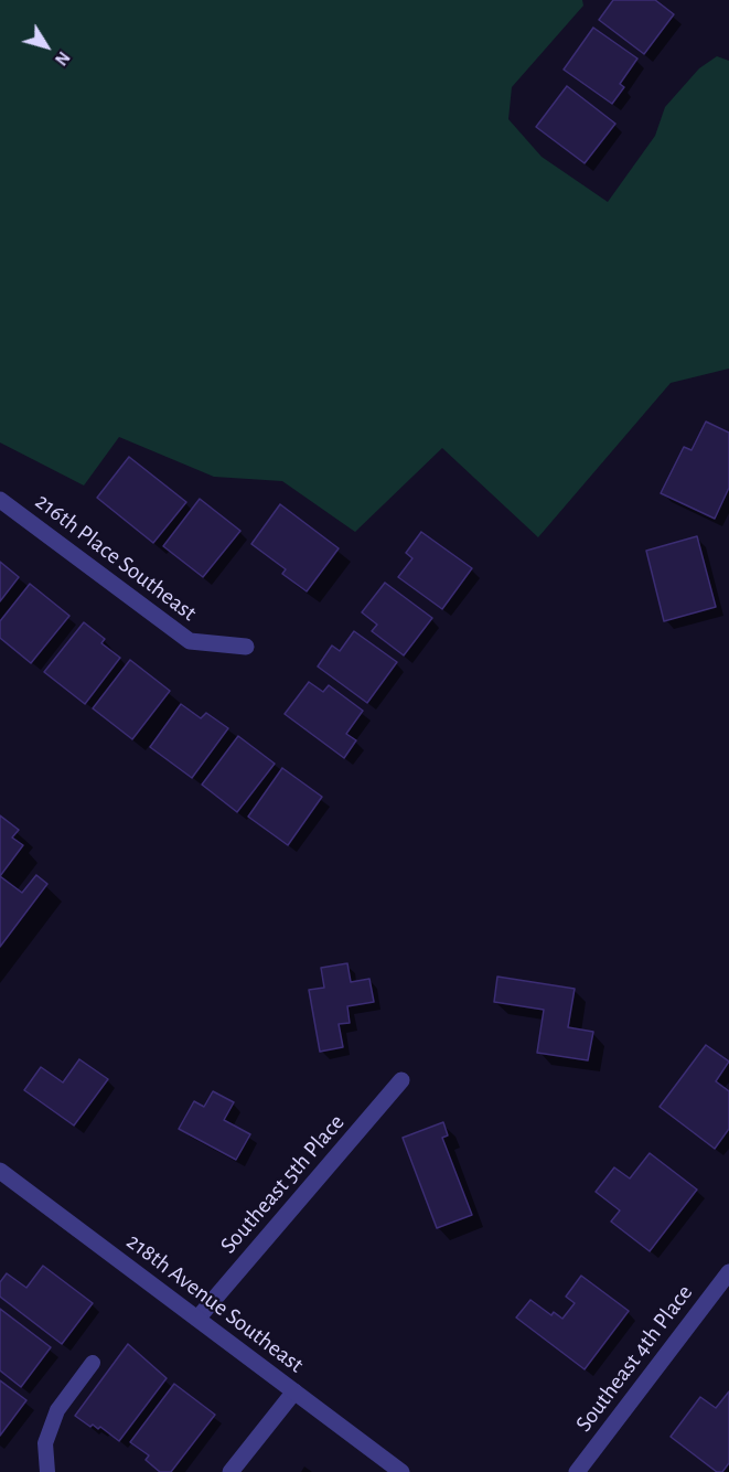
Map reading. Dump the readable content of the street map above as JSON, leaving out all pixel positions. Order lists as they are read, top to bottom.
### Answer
{
  "streets": {
    "street": [
      "216th Place Southeast",
      "Southeast 5th Place",
      "218th Avenue Southeast",
      "Southeast 4th Place"
    ]
  },
  "crossings": [
    ["Southeast 5th Place", "218th Avenue Southeast"]
  ],
  "north": "bottom right"
}
